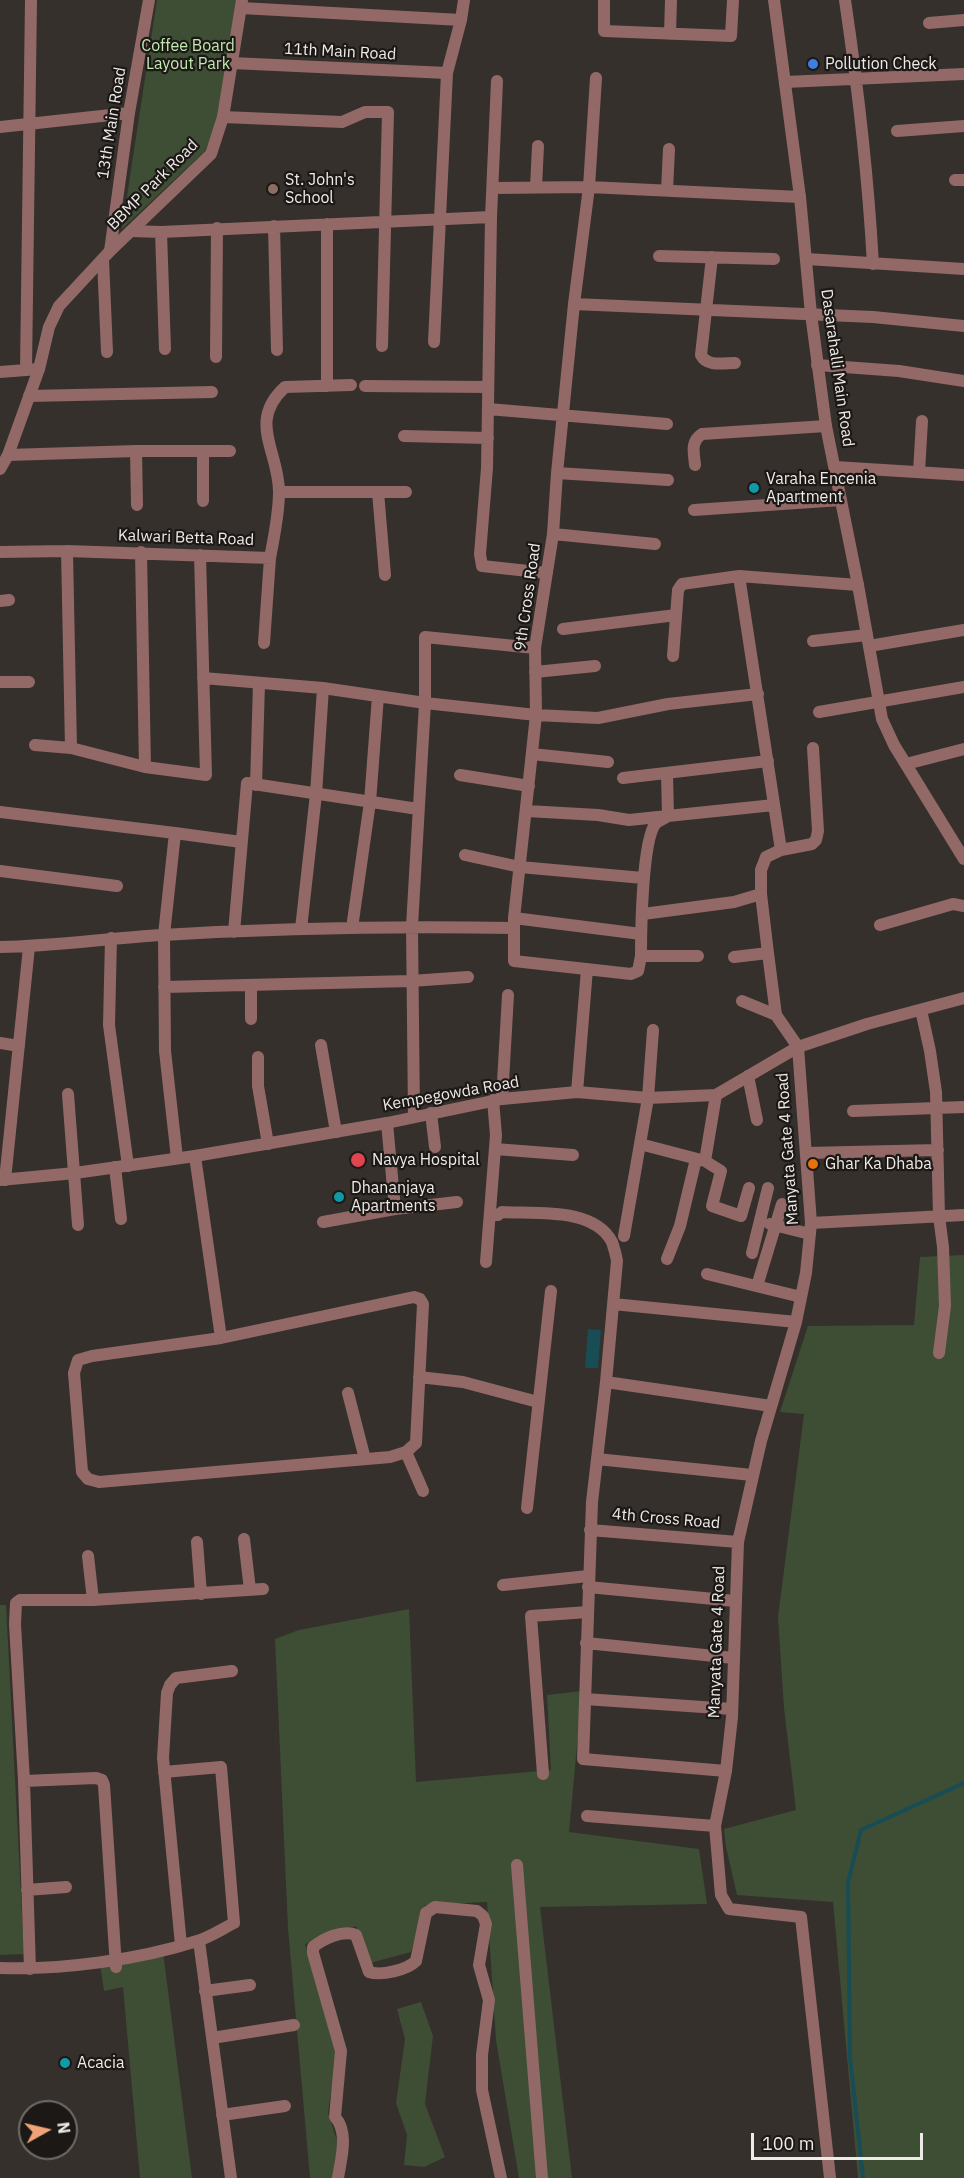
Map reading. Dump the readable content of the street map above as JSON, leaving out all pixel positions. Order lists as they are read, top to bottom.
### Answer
{
  "streets": {
    "street": [
      "11th Main Road",
      "13th Main Road",
      "BBMP Park Road",
      "Dasarahalli Main Road",
      "Kalwari Betta Road",
      "9th Cross Road",
      "Kempegowda Road",
      "Manyata Gate 4 Road",
      "4th Cross Road"
    ]
  },
  "crossings": [
    ["11th Main Road", "BBMP Park Road"],
    ["13th Main Road", "BBMP Park Road"],
    ["Kempegowda Road", "Manyata Gate 4 Road"],
    ["Manyata Gate 4 Road", "4th Cross Road"]
  ],
  "parks": ["Coffee Board Layout Park"],
  "places": [
    "Pollution Check",
    "St. John's School",
    "Varaha Encenia Apartment",
    "Navya Hospital",
    "Ghar Ka Dhaba",
    "Dhananjaya Apartments",
    "Acacia"
  ],
  "scale_bar": "100 m",
  "north": "right"
}
